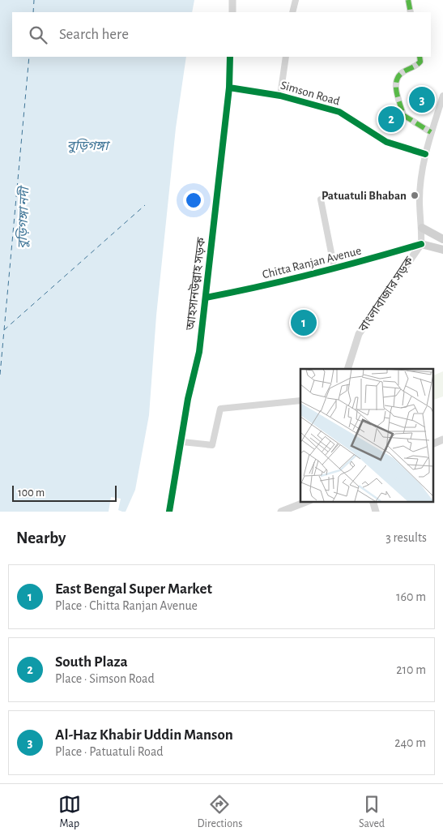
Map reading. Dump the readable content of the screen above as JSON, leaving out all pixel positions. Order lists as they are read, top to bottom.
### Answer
{
  "streets": {
    "street": [
      "Simson Road",
      "Chitta Ranjan Avenue",
      "আহসানউল্লাহ সড়ক",
      "বাংলাবাজার সড়ক"
    ]
  },
  "crossings": [
    ["Simson Road", "আহসানউল্লাহ সড়ক"],
    ["Chitta Ranjan Avenue", "আহসানউল্লাহ সড়ক"],
    ["Chitta Ranjan Avenue", "বাংলাবাজার সড়ক"]
  ],
  "water": ["বুড়িগঙ্গা", "বুড়িগঙ্গা নদী"],
  "places": ["Patuatuli Bhaban"],
  "scale_bar": "100 m",
  "page": {
    "search": "Search here",
    "pins": ["3", "2", "1"],
    "scale": "100 m",
    "heading": ["Nearby", "3 results"],
    "list": [
      {
        "mark": "1",
        "name": "East Bengal Super Market",
        "note": "Place · Chitta Ranjan Avenue",
        "value": "160 m"
      },
      {
        "mark": "2",
        "name": "South Plaza",
        "note": "Place · Simson Road",
        "value": "210 m"
      },
      {
        "mark": "3",
        "name": "Al-Haz Khabir Uddin Manson",
        "note": "Place · Patuatuli Road",
        "value": "240 m"
      }
    ],
    "nav": ["Map", "Directions", "Saved"]
  }
}
